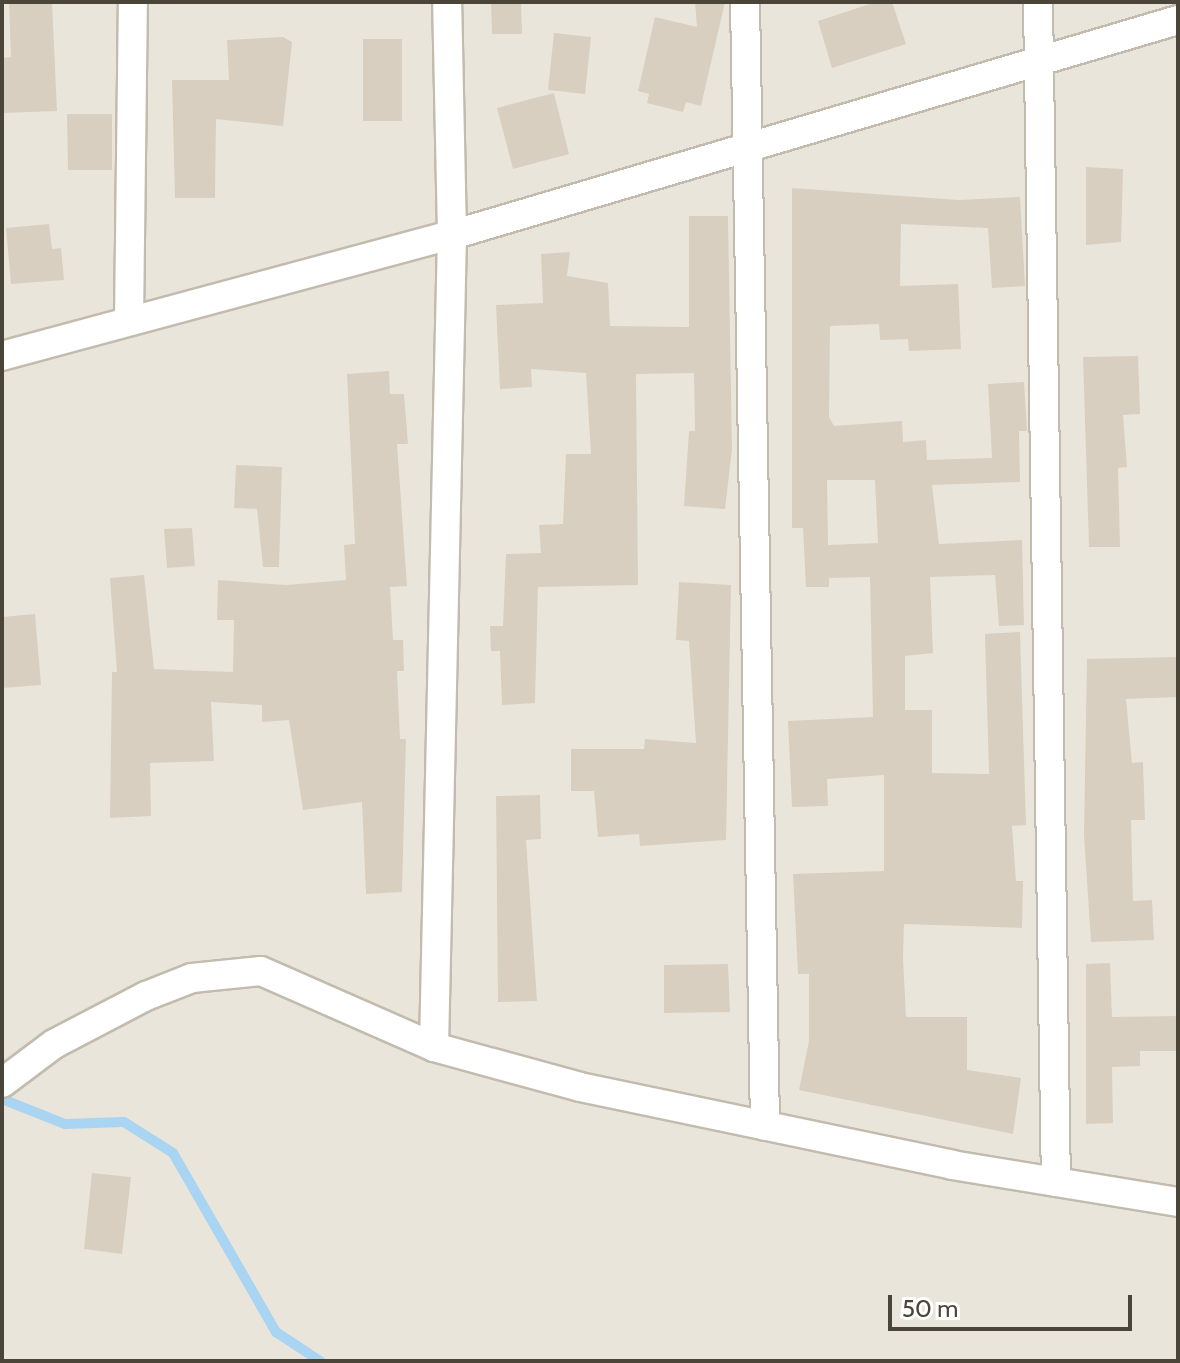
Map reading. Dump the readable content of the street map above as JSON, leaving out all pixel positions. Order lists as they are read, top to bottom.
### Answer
{
  "scale_bar": "50 m"
}
